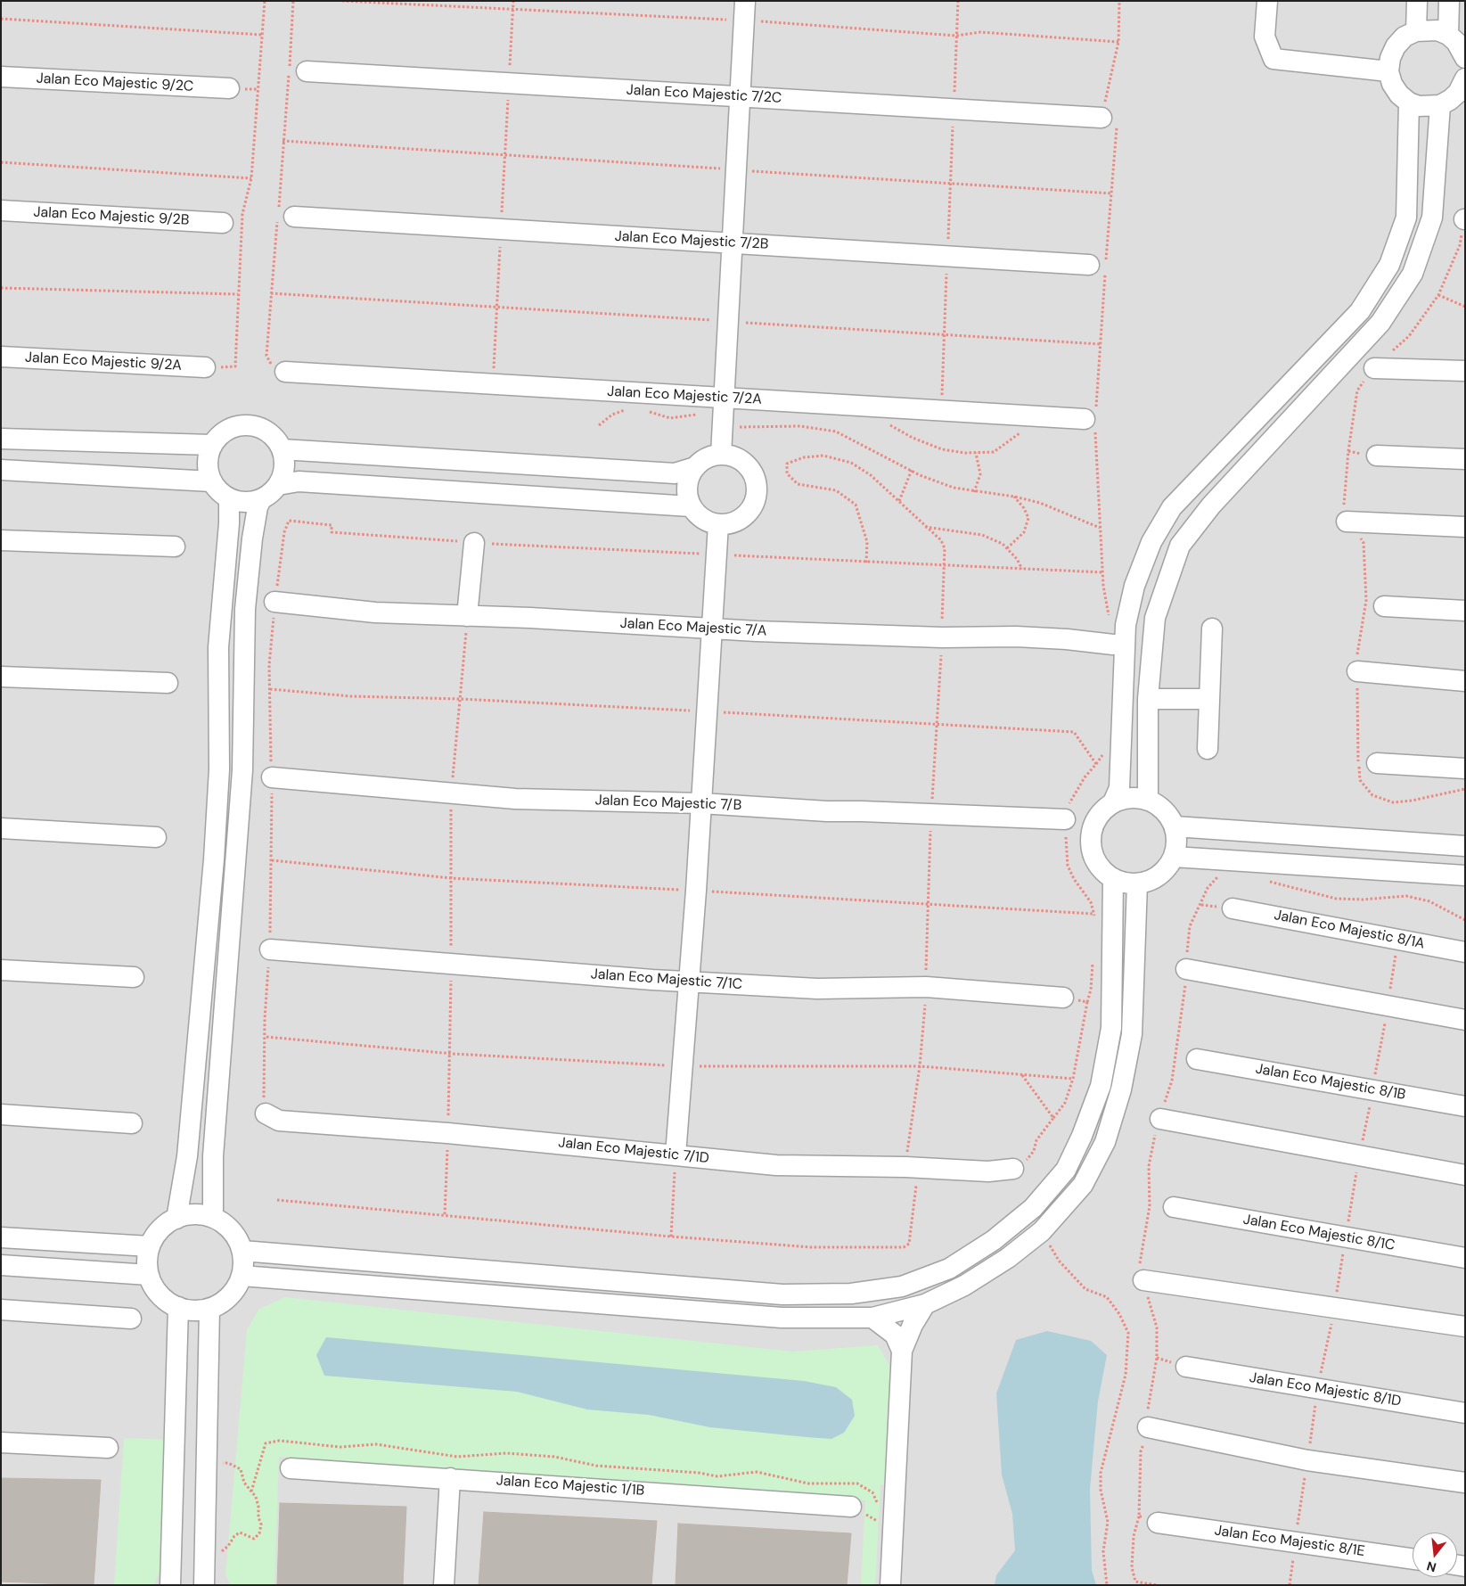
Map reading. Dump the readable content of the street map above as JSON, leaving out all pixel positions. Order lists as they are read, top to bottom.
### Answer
{
  "streets": {
    "street": [
      "Jalan Eco Majestic 9/2C",
      "Jalan Eco Majestic 7/2C",
      "Jalan Eco Majestic 9/2B",
      "Jalan Eco Majestic 7/2B",
      "Jalan Eco Majestic 9/2A",
      "Jalan Eco Majestic 7/2A",
      "Jalan Eco Majestic 7/A",
      "Jalan Eco Majestic 7/B",
      "Jalan Eco Majestic 8/1A",
      "Jalan Eco Majestic 7/1C",
      "Jalan Eco Majestic 8/1B",
      "Jalan Eco Majestic 7/1D",
      "Jalan Eco Majestic 8/1C",
      "Jalan Eco Majestic 8/1D",
      "Jalan Eco Majestic 1/1B",
      "Jalan Eco Majestic 8/1E"
    ]
  },
  "north": "bottom"
}
